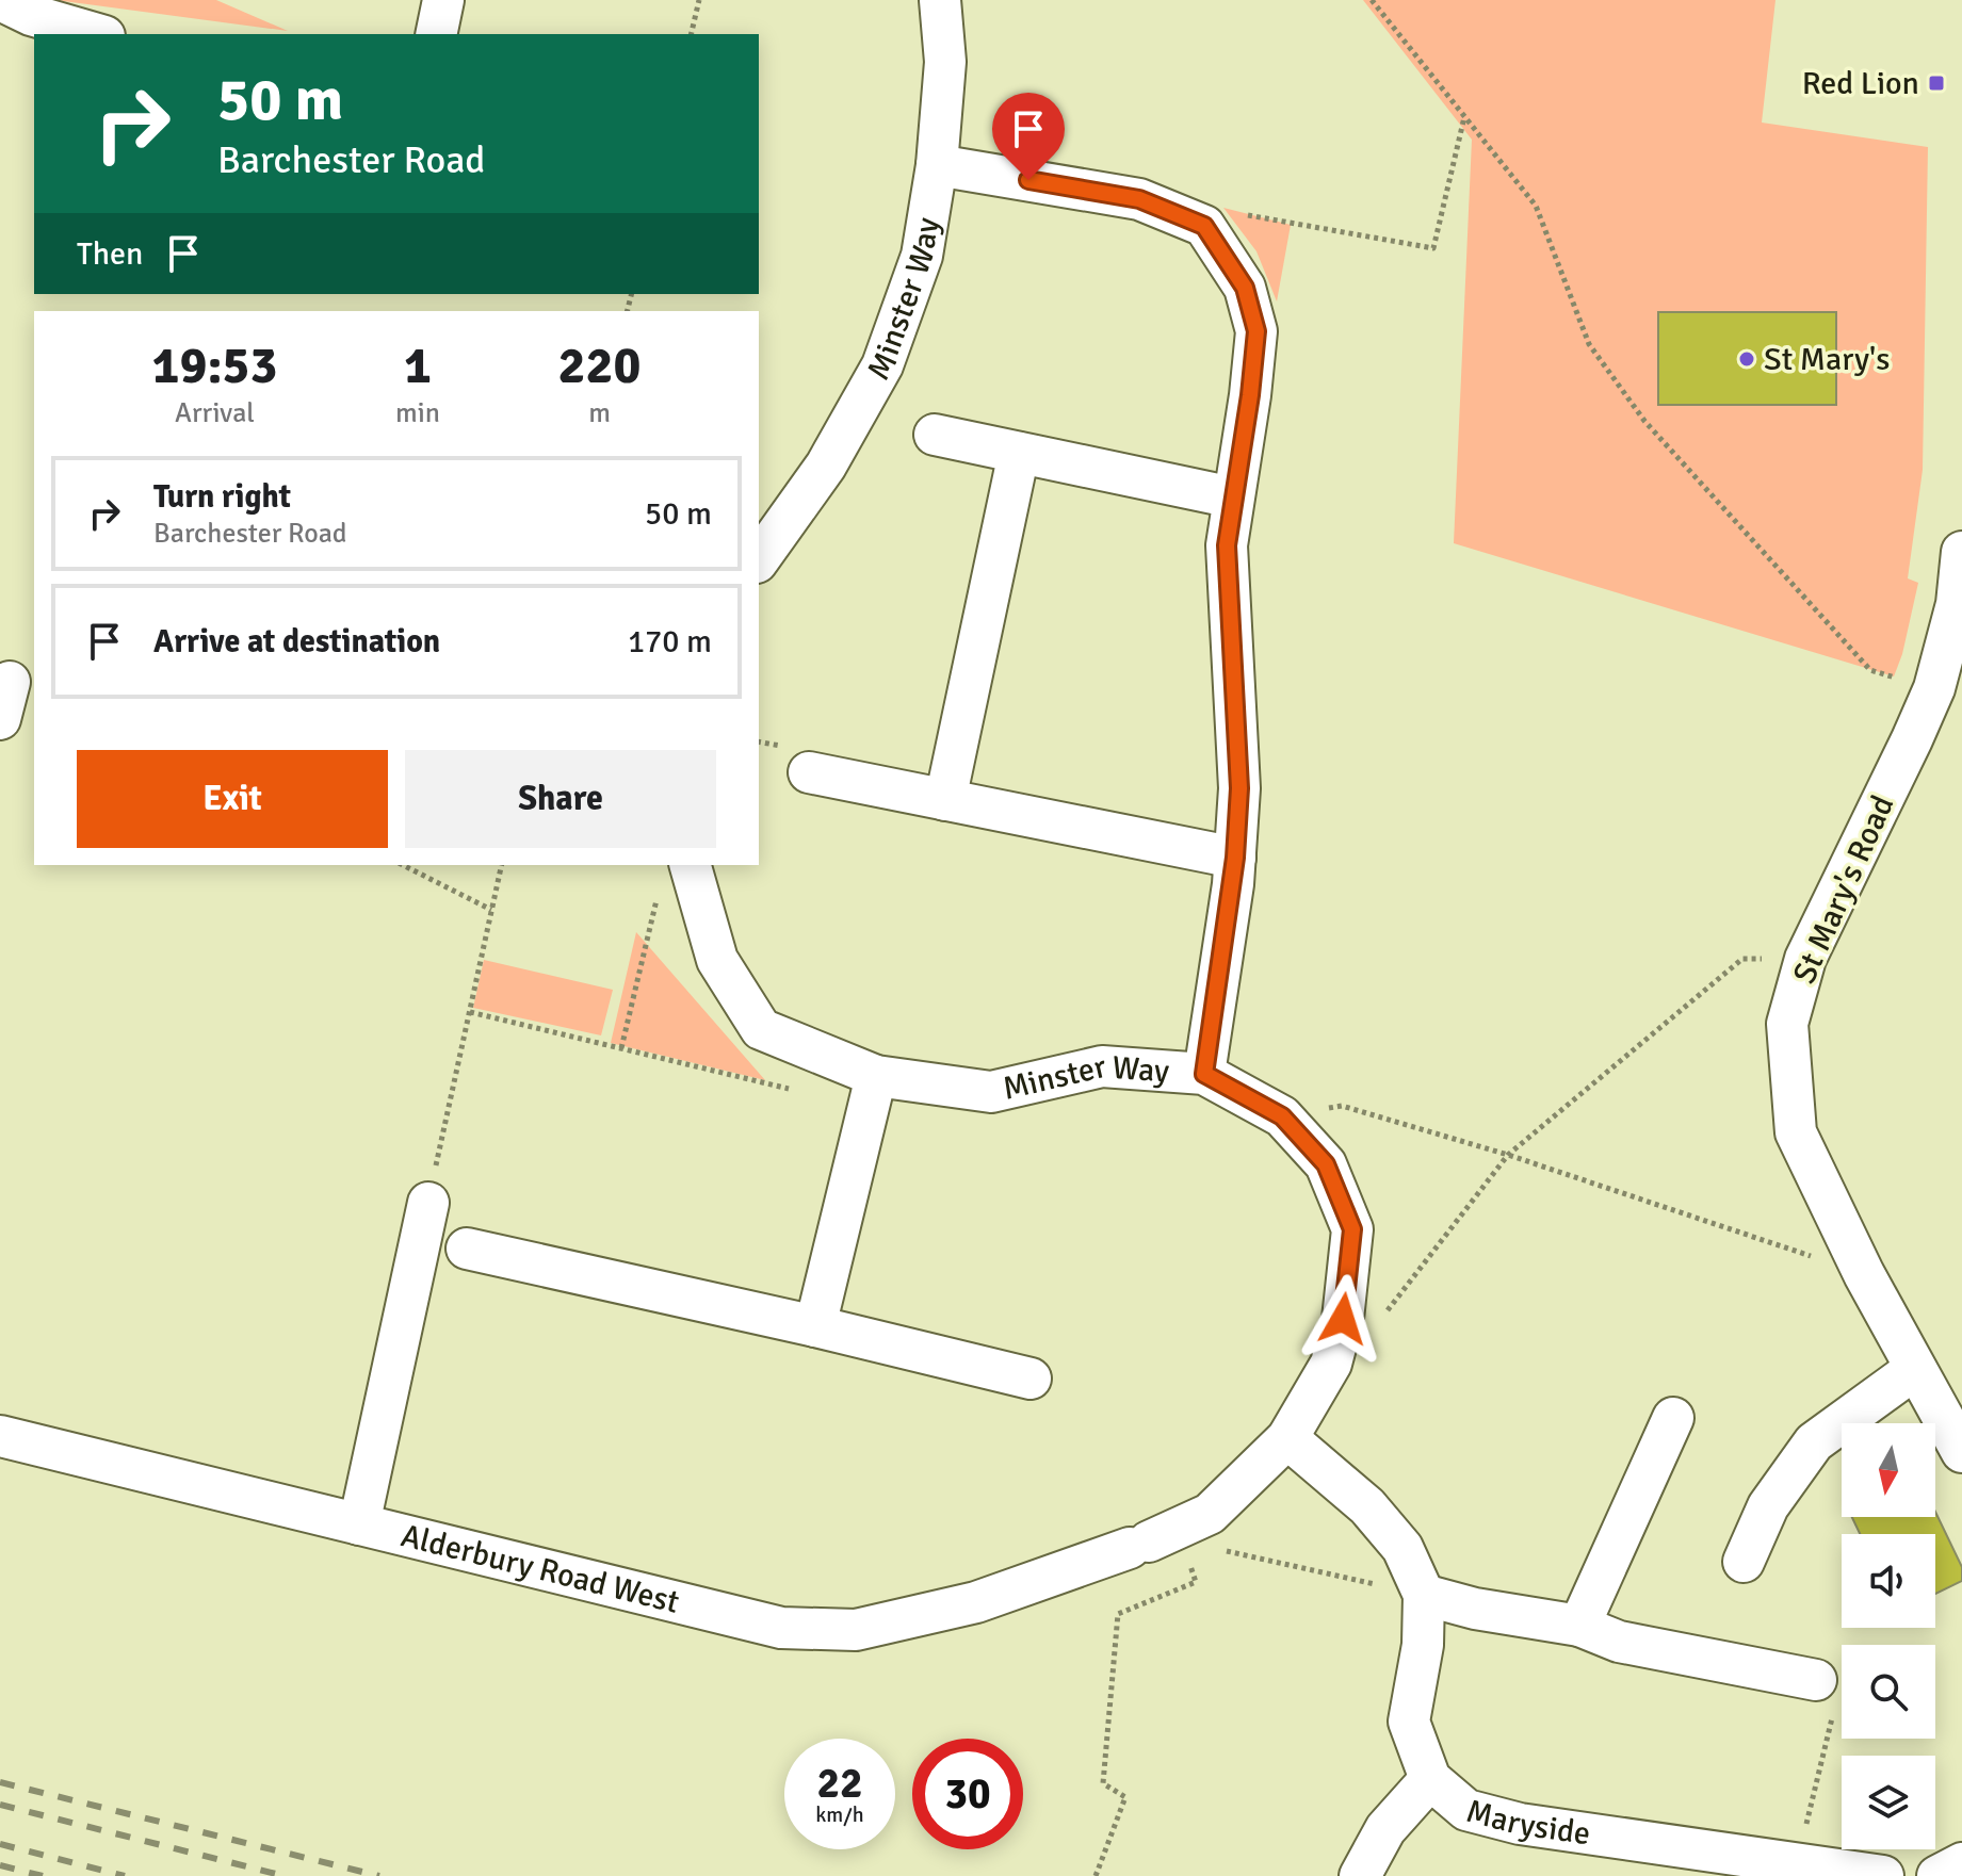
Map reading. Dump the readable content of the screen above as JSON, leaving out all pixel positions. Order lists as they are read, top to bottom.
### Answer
{
  "streets": {
    "street": [
      "Minster Way",
      "St Mary's Road",
      "Alderbury Road West",
      "Maryside"
    ]
  },
  "crossings": [
    ["Minster Way", "Alderbury Road West"],
    ["Minster Way", "Maryside"]
  ],
  "places": {
    "transit": ["Red Lion"],
    "other": ["St Mary's"]
  },
  "north": "bottom",
  "page": {
    "turn": ["50 m", "Barchester Road"],
    "then": "Then",
    "eta": [
      "19:53",
      "Arrival",
      "1",
      "min",
      "220",
      "m"
    ],
    "list": [
      {
        "name": "Turn right",
        "note": "Barchester Road",
        "value": "50 m"
      },
      {
        "name": "Arrive at destination",
        "value": "170 m"
      }
    ],
    "buttons": ["Exit", "Share"],
    "speed": "22 km/h",
    "limit": "30"
  }
}
